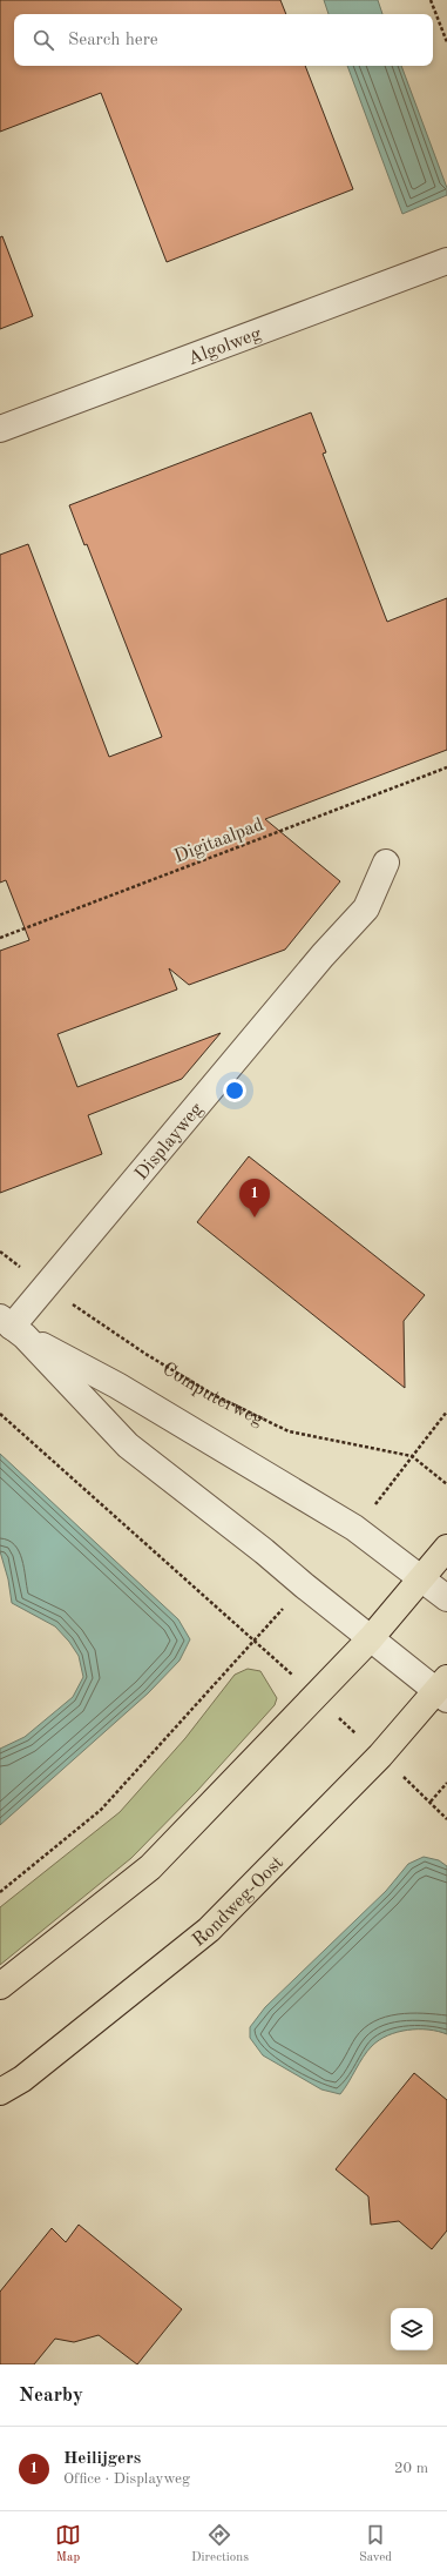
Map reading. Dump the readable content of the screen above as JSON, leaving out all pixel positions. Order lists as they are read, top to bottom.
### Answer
{
  "streets": {
    "main road": ["Rondweg-Oost"],
    "street": ["Algolweg", "Displayweg"],
    "path": ["Digitaalpad", "Computerweg"]
  },
  "crossings": [
    ["Displayweg", "Computerweg"]
  ],
  "page": {
    "search": "Search here",
    "pins": "1",
    "heading": "Nearby",
    "list": [
      {
        "mark": "1",
        "name": "Heilijgers",
        "note": "Office · Displayweg",
        "value": "20 m"
      }
    ],
    "nav": ["Map", "Directions", "Saved"]
  }
}
